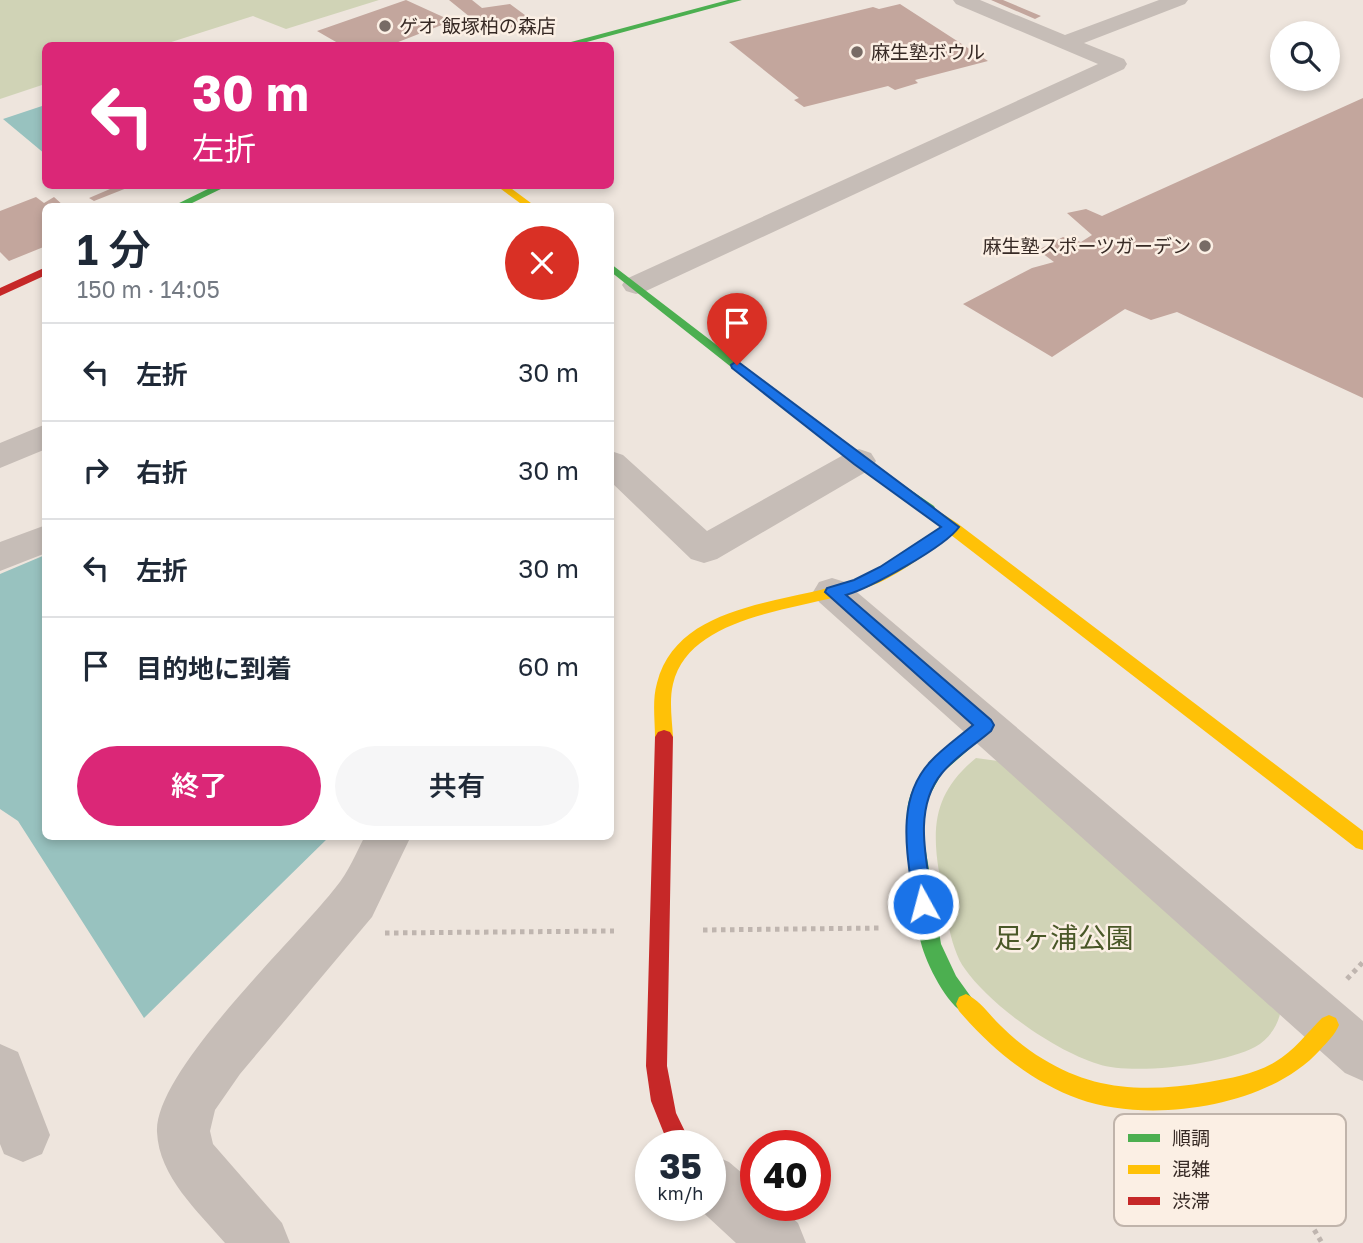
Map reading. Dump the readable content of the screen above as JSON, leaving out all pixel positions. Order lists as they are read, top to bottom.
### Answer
{
  "parks": ["足ヶ浦公園"],
  "places": ["ゲオ 飯塚柏の森店", "麻生塾ボウル", "麻生塾スポーツガーデン"],
  "legend": ["順調", "混雑", "渋滞"],
  "page": {
    "turn": ["30 m", "左折"],
    "heading": ["1 分", "150 m · 14:05"],
    "list": [
      {
        "name": "左折",
        "value": "30 m"
      },
      {
        "name": "右折",
        "value": "30 m"
      },
      {
        "name": "左折",
        "value": "30 m"
      },
      {
        "name": "目的地に到着",
        "value": "60 m"
      }
    ],
    "buttons": ["終了", "共有"],
    "speed": "35 km/h",
    "limit": "40"
  }
}
